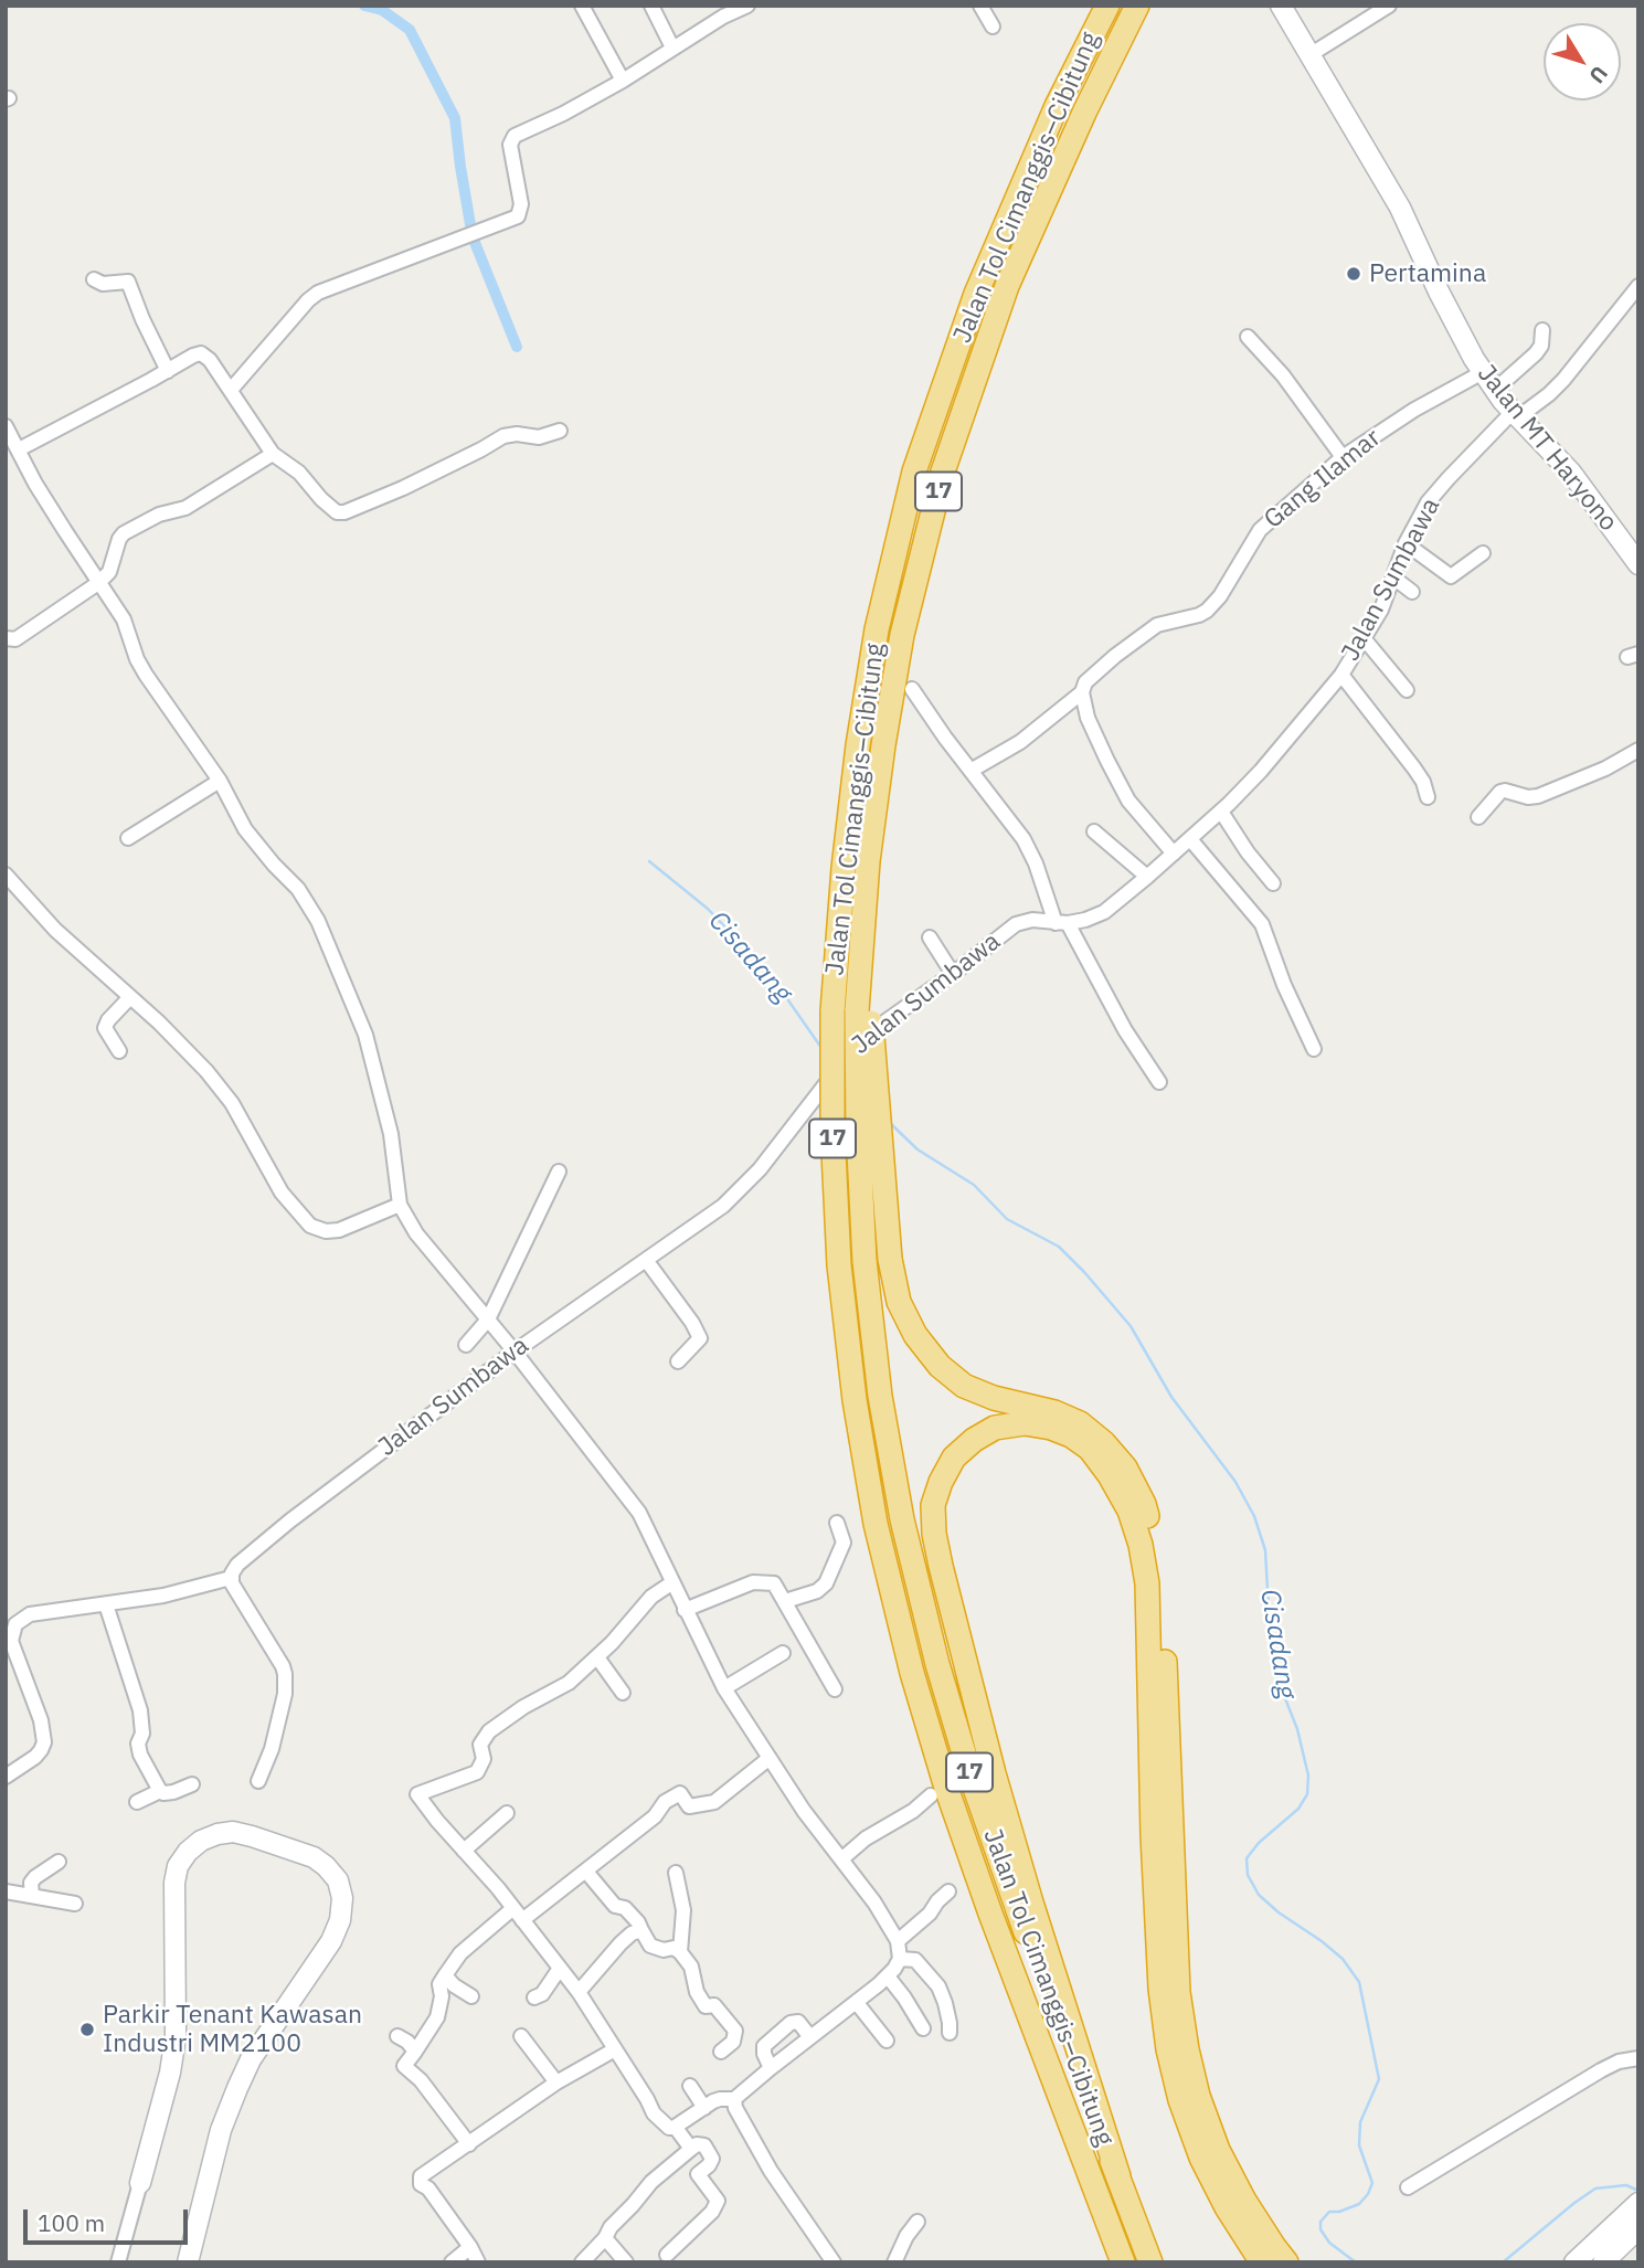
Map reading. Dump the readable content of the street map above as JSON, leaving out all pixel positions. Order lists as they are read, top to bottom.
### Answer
{
  "streets": {
    "highway": ["Jalan Tol Cimanggis–Cibitung", "17"],
    "main road": ["Jalan MT Haryono"],
    "street": ["Gang Ilamar", "Jalan Sumbawa"]
  },
  "crossings": [
    ["Jalan MT Haryono", "Gang Ilamar"],
    ["Jalan MT Haryono", "Jalan Sumbawa"]
  ],
  "water": ["Cisadang"],
  "places": ["Pertamina", "Parkir Tenant Kawasan Industri MM2100"],
  "scale_bar": "100 m",
  "north": "bottom right"
}
